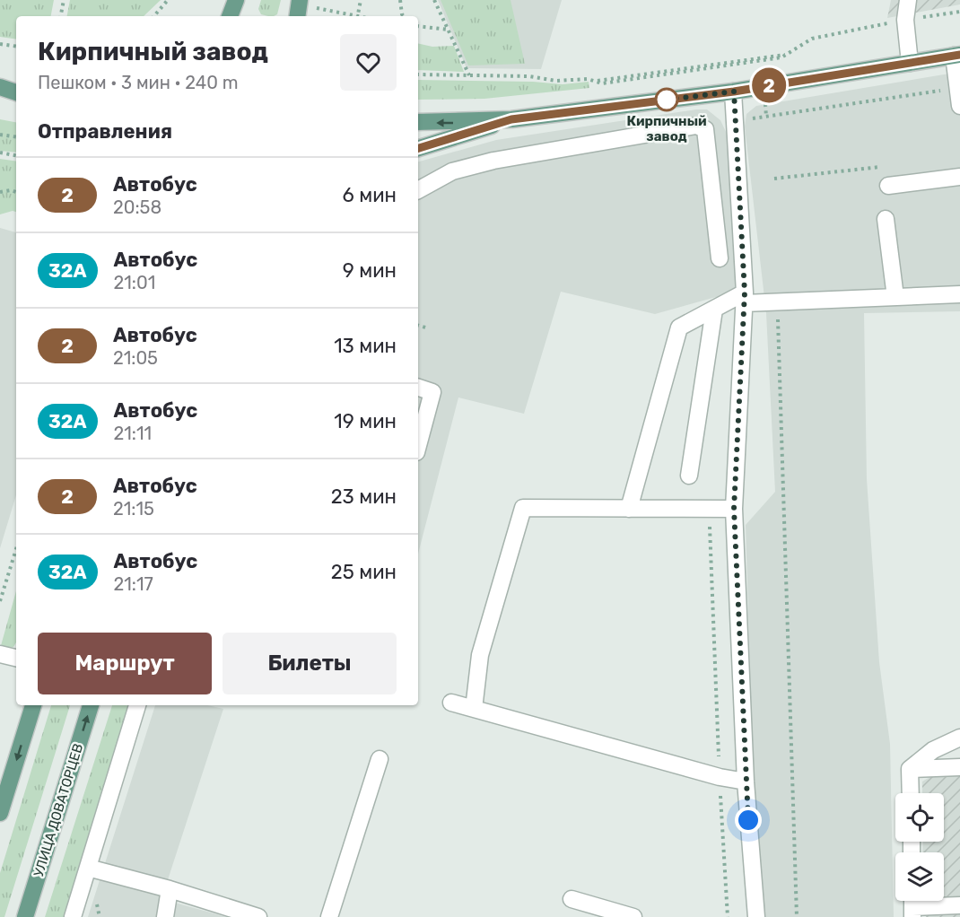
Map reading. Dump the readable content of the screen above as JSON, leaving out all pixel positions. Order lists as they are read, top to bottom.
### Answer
{
  "streets": {
    "main road": ["УЛИЦА ДОВАТОРЦЕВ"]
  },
  "places": ["Кирпичный завод"],
  "lines": ["bus line 2"],
  "page": {
    "on_map": "2",
    "heading": [
      ["Кирпичный завод", "Пешком · 3 мин · 240 m"],
      "Отправления"
    ],
    "list": [
      {
        "mark": "2",
        "name": "Автобус",
        "note": "20:58",
        "value": "6 мин"
      },
      {
        "mark": "32A",
        "name": "Автобус",
        "note": "21:01",
        "value": "9 мин"
      },
      {
        "mark": "2",
        "name": "Автобус",
        "note": "21:05",
        "value": "13 мин"
      },
      {
        "mark": "32A",
        "name": "Автобус",
        "note": "21:11",
        "value": "19 мин"
      },
      {
        "mark": "2",
        "name": "Автобус",
        "note": "21:15",
        "value": "23 мин"
      },
      {
        "mark": "32A",
        "name": "Автобус",
        "note": "21:17",
        "value": "25 мин"
      }
    ],
    "buttons": ["Маршрут", "Билеты"]
  }
}
